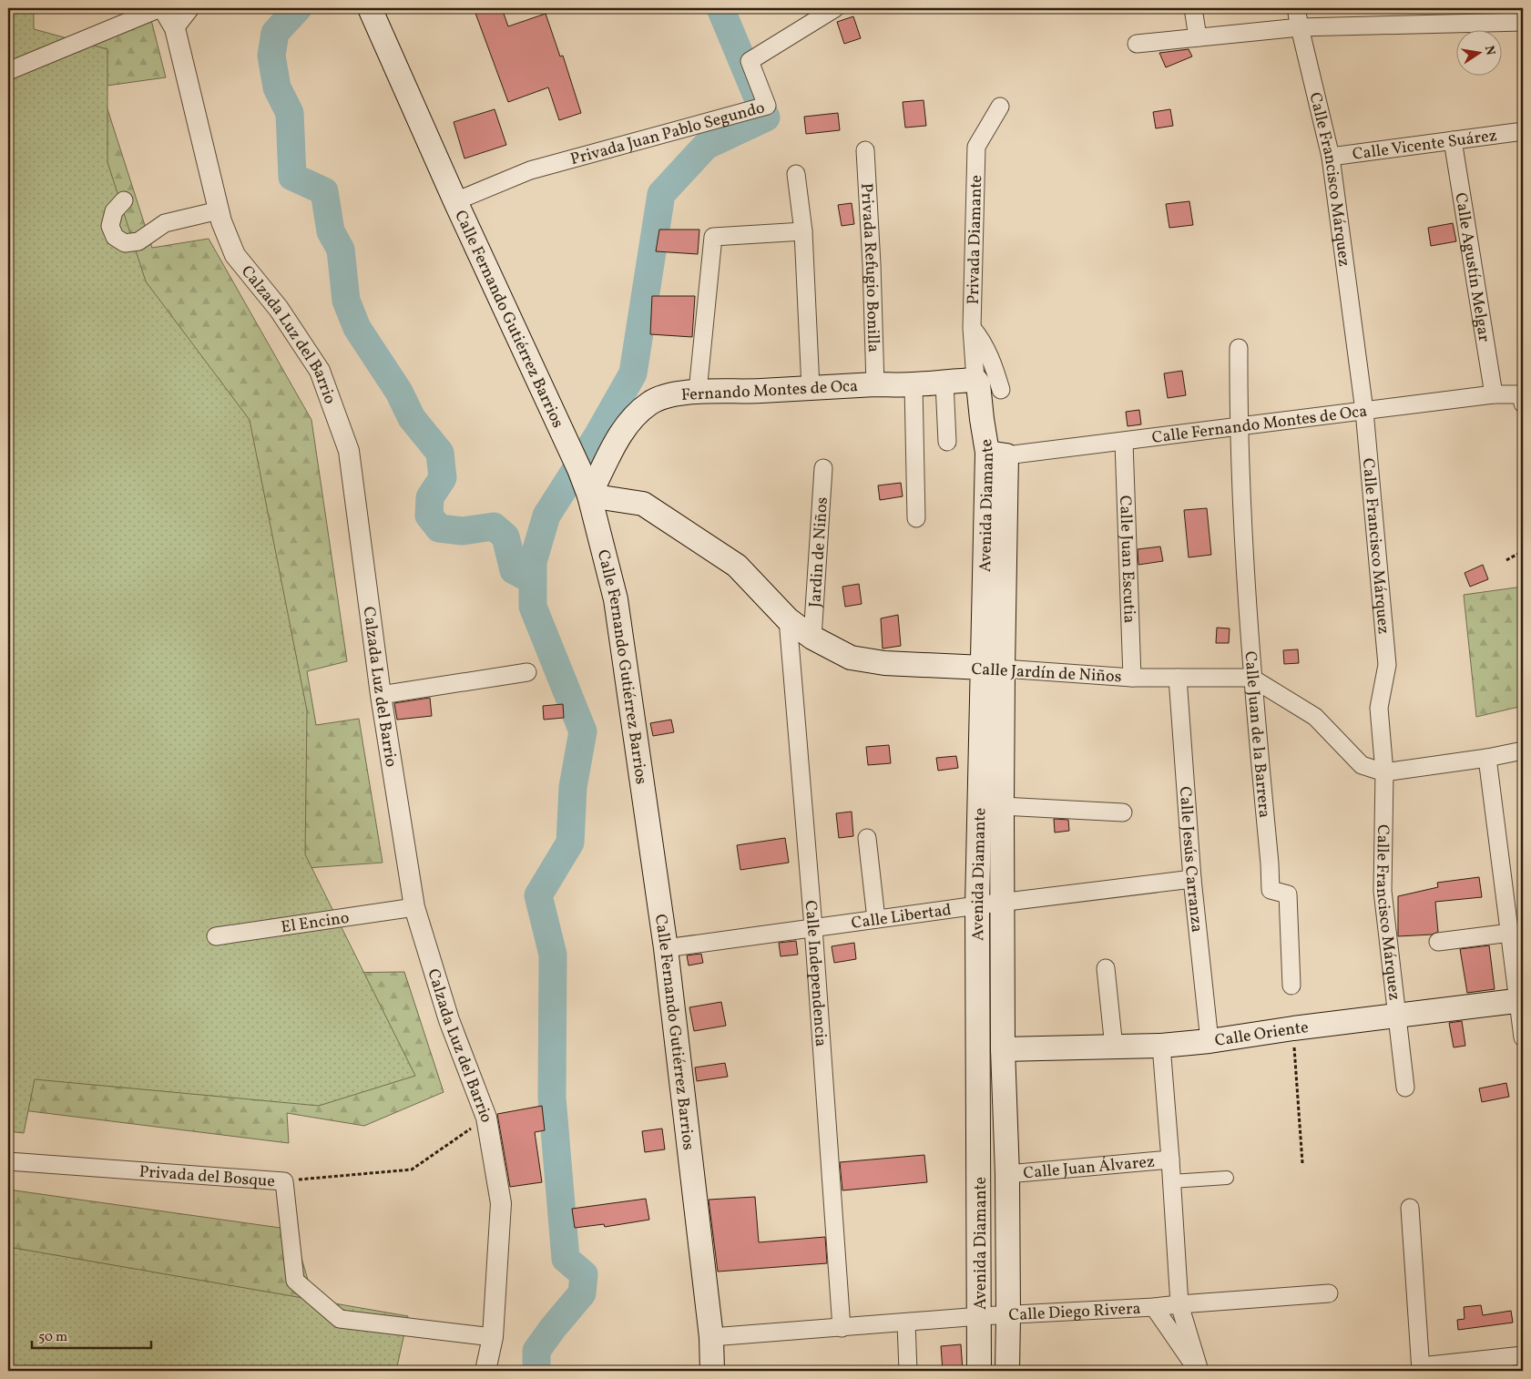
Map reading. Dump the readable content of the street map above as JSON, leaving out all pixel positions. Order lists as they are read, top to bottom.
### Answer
{
  "streets": {
    "main road": [
      "Calle Fernando Gutiérrez Barrios",
      "Fernando Montes de Oca",
      "Avenida Diamante",
      "Calle Jardín de Niños",
      "Calle Oriente"
    ],
    "street": [
      "Privada Juan Pablo Segundo",
      "Calle Vicente Suárez",
      "Calle Francisco Márquez",
      "Privada Diamante",
      "Calle Agustín Melgar",
      "Privada Refugio Bonilla",
      "Calzada Luz del Barrio",
      "Calle Fernando Montes de Oca",
      "Jardin de Niños",
      "Calle Juan Escutia",
      "Calle Juan de la Barrera",
      "Calle Jesús Carranza",
      "Calle Libertad",
      "El Encino",
      "Calle Independencia",
      "Calle Juan Álvarez",
      "Privada del Bosque",
      "Calle Diego Rivera"
    ]
  },
  "crossings": [
    ["Privada Juan Pablo Segundo", "Calle Fernando Gutiérrez Barrios"],
    ["Calle Vicente Suárez", "Calle Francisco Márquez"],
    ["Calle Vicente Suárez", "Calle Agustín Melgar"],
    ["Calle Francisco Márquez", "Calle Fernando Montes de Oca"],
    ["Calle Francisco Márquez", "Calle Oriente"],
    ["Privada Diamante", "Fernando Montes de Oca"],
    ["Privada Diamante", "Avenida Diamante"],
    ["Calle Agustín Melgar", "Calle Fernando Montes de Oca"],
    ["Privada Refugio Bonilla", "Fernando Montes de Oca"],
    ["Calle Fernando Gutiérrez Barrios", "Fernando Montes de Oca"],
    ["Calle Fernando Gutiérrez Barrios", "Calle Jardín de Niños"],
    ["Calle Fernando Gutiérrez Barrios", "Calle Libertad"],
    ["Calle Fernando Gutiérrez Barrios", "Calle Diego Rivera"],
    ["Calzada Luz del Barrio", "El Encino"],
    ["Calzada Luz del Barrio", "Privada del Bosque"],
    ["Fernando Montes de Oca", "Avenida Diamante"],
    ["Fernando Montes de Oca", "Calle Jardín de Niños"],
    ["Calle Fernando Montes de Oca", "Avenida Diamante"],
    ["Calle Fernando Montes de Oca", "Calle Juan Escutia"],
    ["Calle Fernando Montes de Oca", "Calle Juan de la Barrera"],
    ["Avenida Diamante", "Calle Jardín de Niños"],
    ["Avenida Diamante", "Calle Libertad"],
    ["Avenida Diamante", "Calle Oriente"],
    ["Avenida Diamante", "Calle Juan Álvarez"],
    ["Avenida Diamante", "Calle Diego Rivera"],
    ["Jardin de Niños", "Calle Jardín de Niños"],
    ["Calle Juan Escutia", "Calle Jardín de Niños"],
    ["Calle Jardín de Niños", "Calle Juan de la Barrera"],
    ["Calle Jardín de Niños", "Calle Jesús Carranza"],
    ["Calle Jardín de Niños", "Calle Independencia"],
    ["Calle Jesús Carranza", "Calle Libertad"],
    ["Calle Jesús Carranza", "Calle Oriente"],
    ["Calle Libertad", "Calle Independencia"],
    ["Calle Independencia", "Calle Diego Rivera"]
  ],
  "scale_bar": "50 m",
  "north": "right"
}
